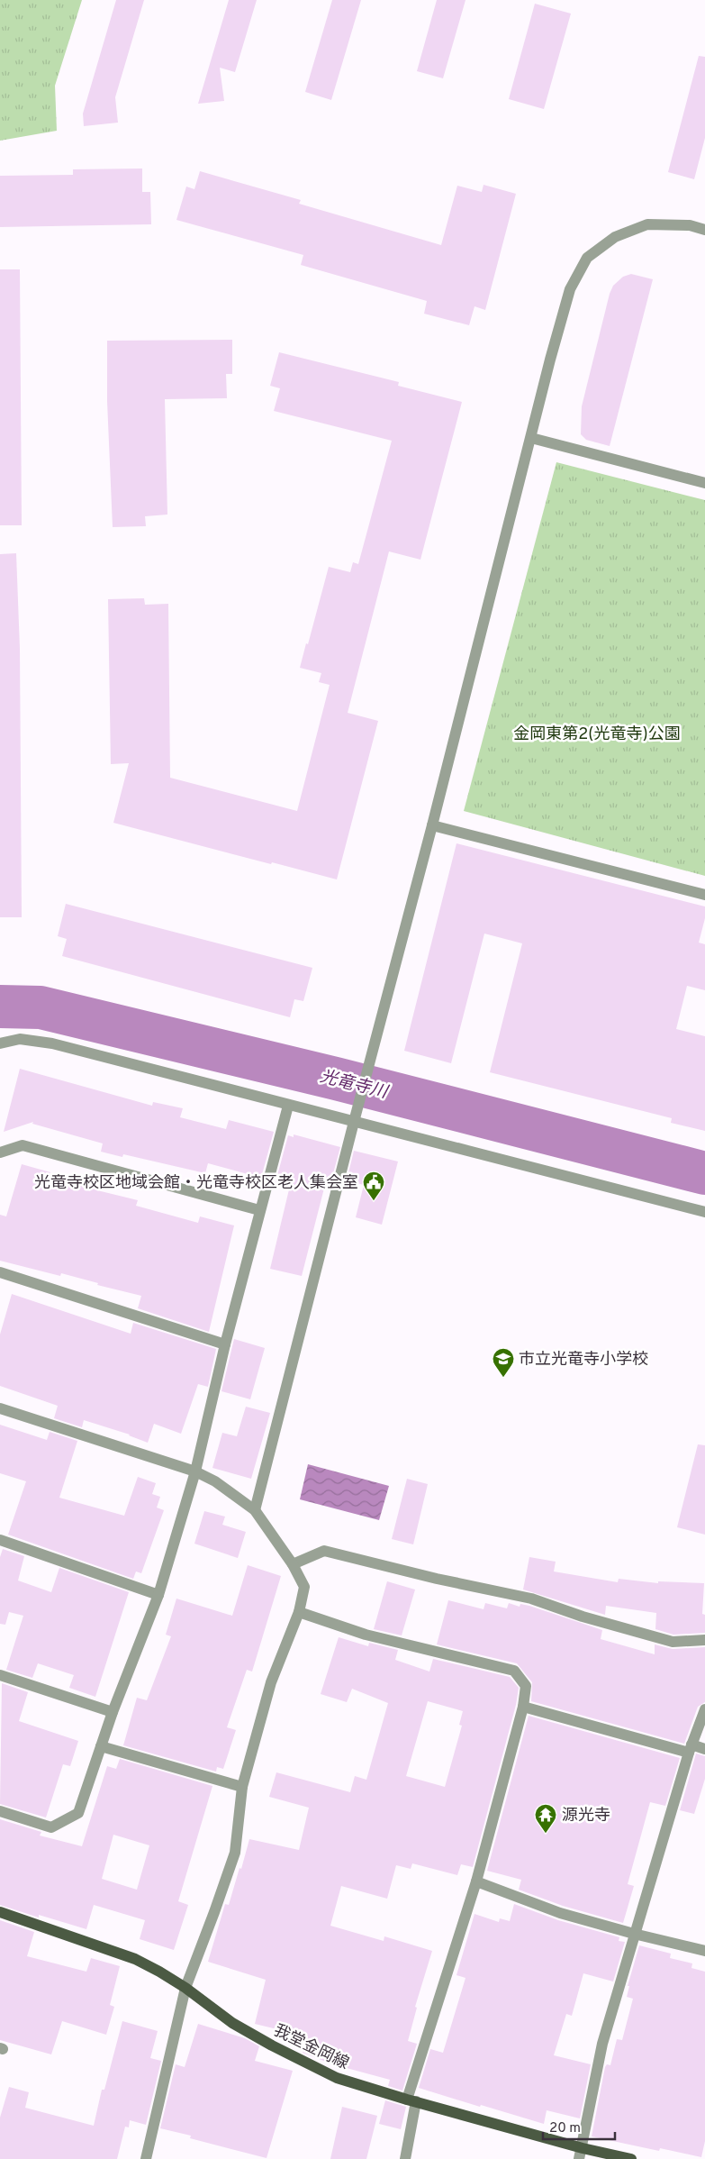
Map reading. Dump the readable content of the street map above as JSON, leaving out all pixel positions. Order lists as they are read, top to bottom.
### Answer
{
  "streets": {
    "main road": ["我堂金岡線"]
  },
  "water": ["光竜寺川"],
  "parks": ["金岡東第2(光竜寺)公園"],
  "places": {
    "public building": ["光竜寺校区地域会館・光竜寺校区老人集会室"],
    "school or university": ["市立光竜寺小学校"],
    "temple": ["源光寺"]
  },
  "scale_bar": "20 m"
}
